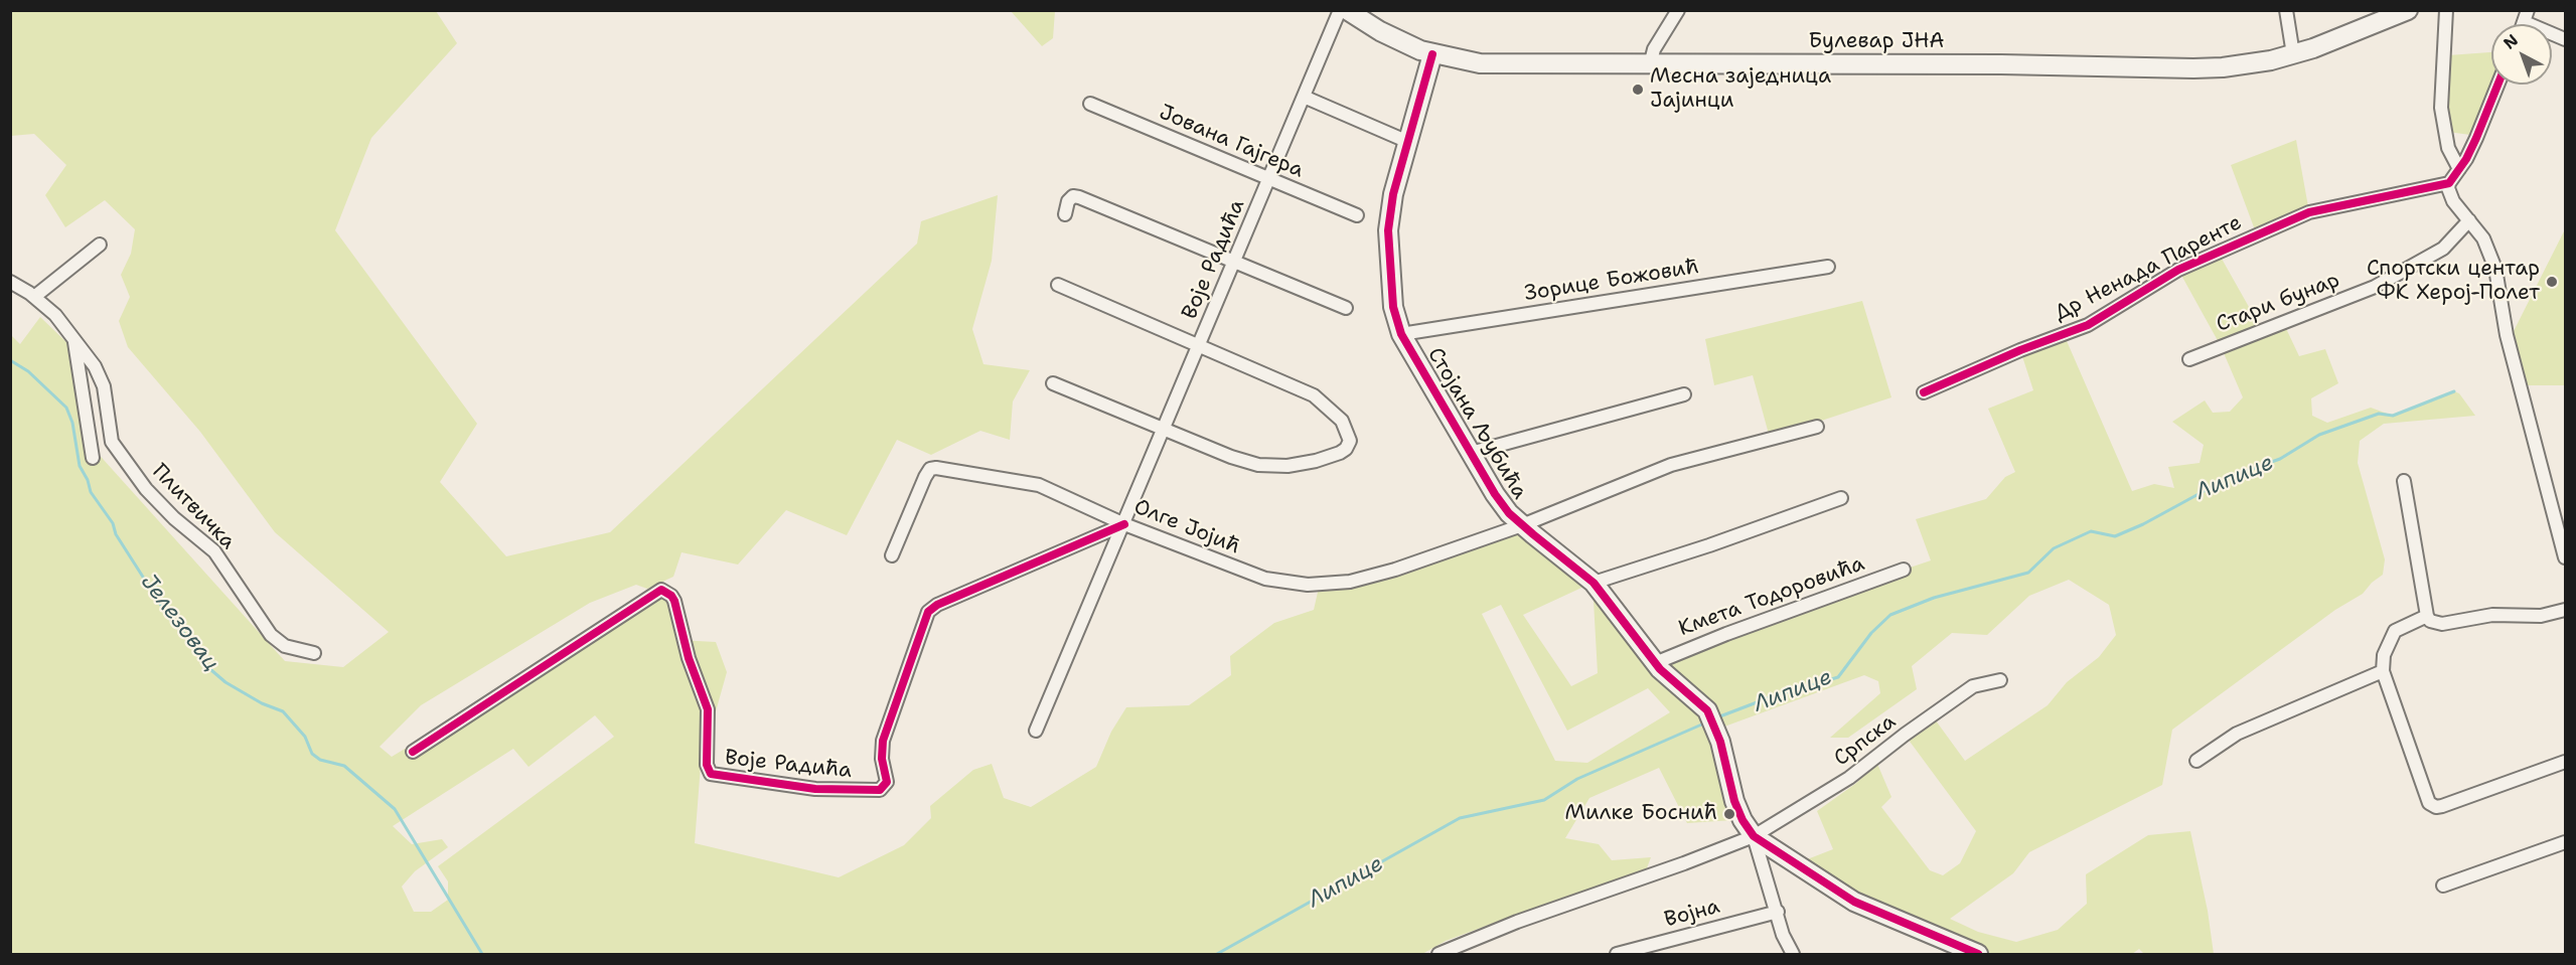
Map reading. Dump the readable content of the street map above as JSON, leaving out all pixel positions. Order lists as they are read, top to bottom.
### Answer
{
  "streets": {
    "street": [
      "Булевар ЈНА",
      "Јована Гајгера",
      "Воје Радића",
      "Др Ненада Паренте",
      "Зорице Божовић",
      "Стари бунар",
      "Стојана Љубића",
      "Плитвичка",
      "Олге Јојић",
      "Кмета Тодоровића",
      "Српска",
      "Војна"
    ]
  },
  "crossings": [
    ["Булевар ЈНА", "Стојана Љубића"],
    ["Јована Гајгера", "Воје Радића"],
    ["Воје Радића", "Олге Јојић"],
    ["Зорице Божовић", "Стојана Љубића"],
    ["Стојана Љубића", "Олге Јојић"],
    ["Стојана Љубића", "Кмета Тодоровића"],
    ["Стојана Љубића", "Српска"]
  ],
  "water": ["Липице", "Јелезовац"],
  "places": ["Месна заједница Јајинци", "Спортски центар ФК Херој-Полет", "Милке Боснић"],
  "north": "top left"
}
